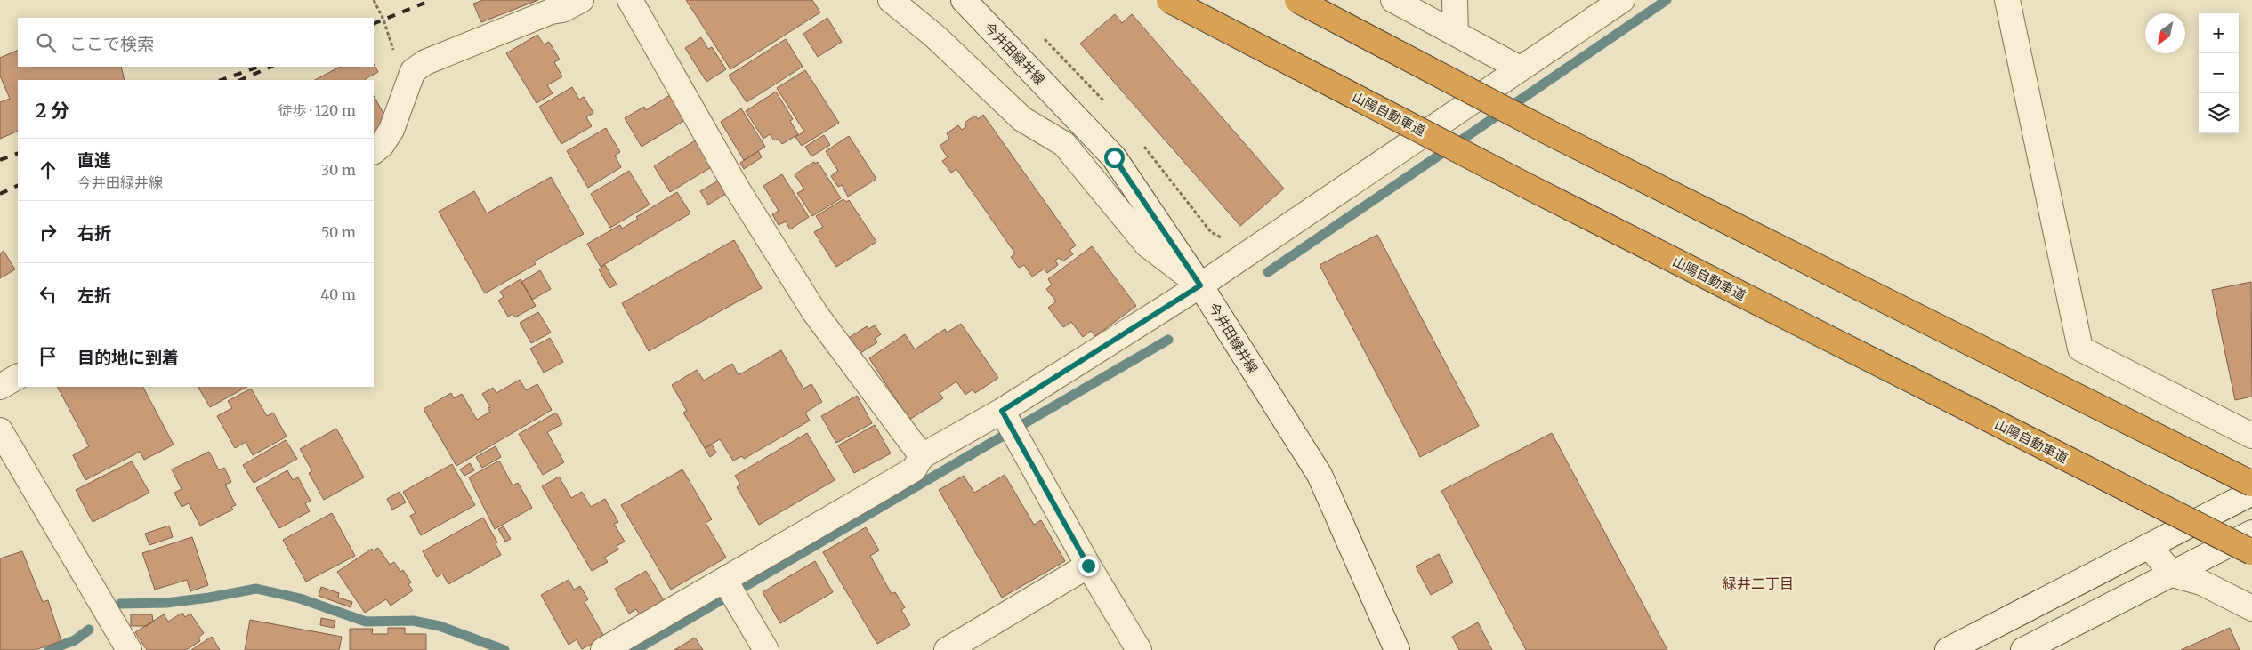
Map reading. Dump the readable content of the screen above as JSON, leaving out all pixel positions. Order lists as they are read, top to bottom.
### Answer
{
  "streets": {
    "highway": ["山陽自動車道"],
    "street": ["今井田緑井線"]
  },
  "districts": ["緑井二丁目"],
  "north": "bottom left",
  "page": {
    "map_buttons": ["+", "−"],
    "search": "ここで検索",
    "heading": ["2 分", "徒歩 · 120 m"],
    "list": [
      ["直進", "今井田緑井線", "30 m"],
      ["右折", "50 m"],
      ["左折", "40 m"],
      "目的地に到着"
    ]
  }
}
